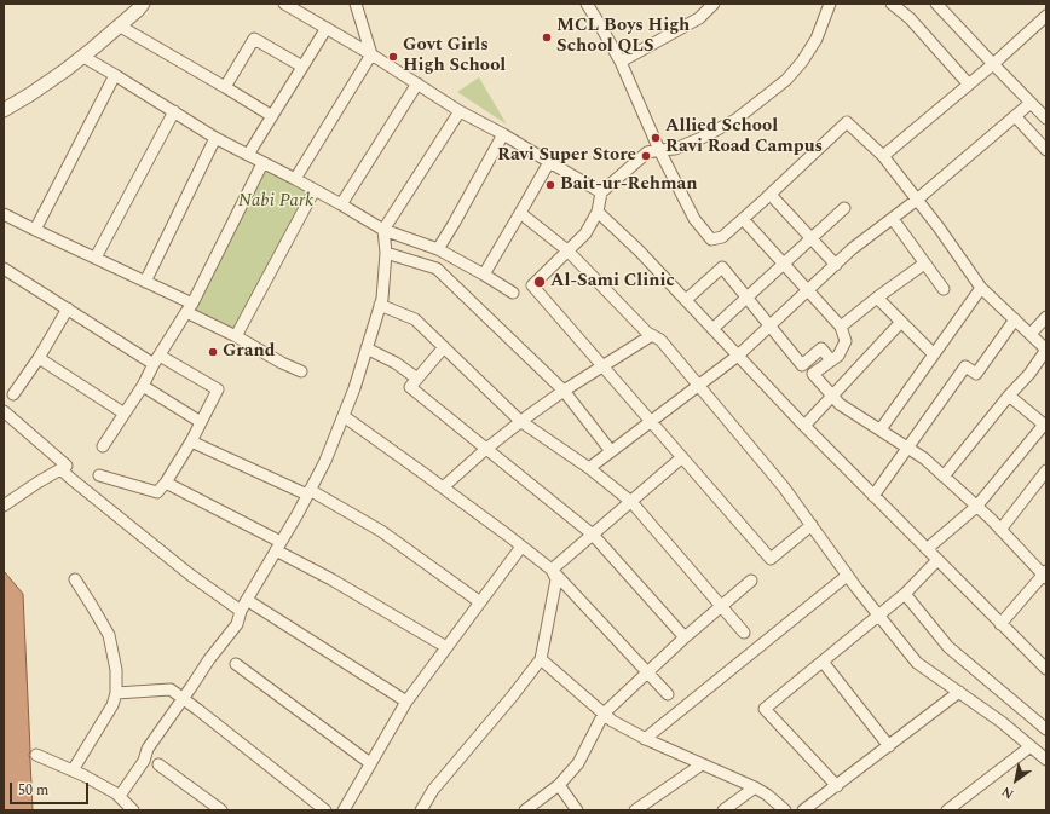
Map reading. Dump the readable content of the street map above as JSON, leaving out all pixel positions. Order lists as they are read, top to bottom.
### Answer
{
  "parks": ["Nabi Park"],
  "places": [
    "MCL Boys High School QLS",
    "Govt Girls High School",
    "Allied School Ravi Road Campus",
    "Ravi Super Store",
    "Bait-ur-Rehman",
    "Al-Sami Clinic",
    "Grand"
  ],
  "scale_bar": "50 m",
  "north": "bottom left"
}
